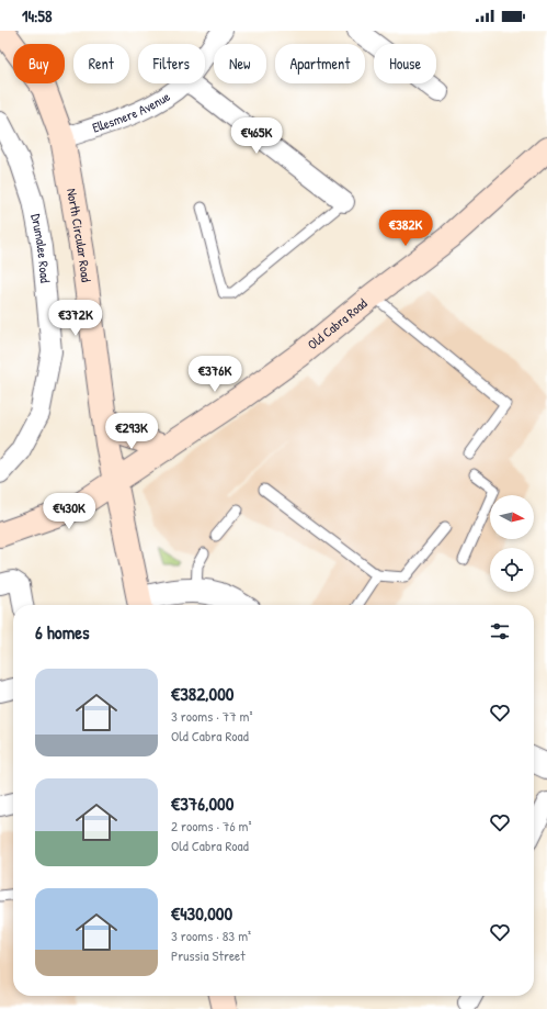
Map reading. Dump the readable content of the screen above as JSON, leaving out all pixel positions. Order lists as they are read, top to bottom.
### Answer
{
  "streets": {
    "main road": ["North Circular Road", "Old Cabra Road"],
    "street": ["Ellesmere Avenue", "Drumalee Road"]
  },
  "crossings": [
    ["Ellesmere Avenue", "North Circular Road"],
    ["North Circular Road", "Old Cabra Road"]
  ],
  "north": "right",
  "page": {
    "status": "14:58",
    "chip": [
      "Buy",
      "Rent",
      "Filters",
      "New",
      "Apartment",
      "House"
    ],
    "price": [
      "€465K",
      "€382K",
      "€372K",
      "€376K",
      "€293K",
      "€430K"
    ],
    "heading": "6 homes",
    "list": [
      {
        "name": "€382,000",
        "note": "3 rooms · 77 m² · Old Cabra Road"
      },
      {
        "name": "€376,000",
        "note": "2 rooms · 76 m² · Old Cabra Road"
      },
      {
        "name": "€430,000",
        "note": "3 rooms · 83 m² · Prussia Street"
      }
    ]
  }
}
